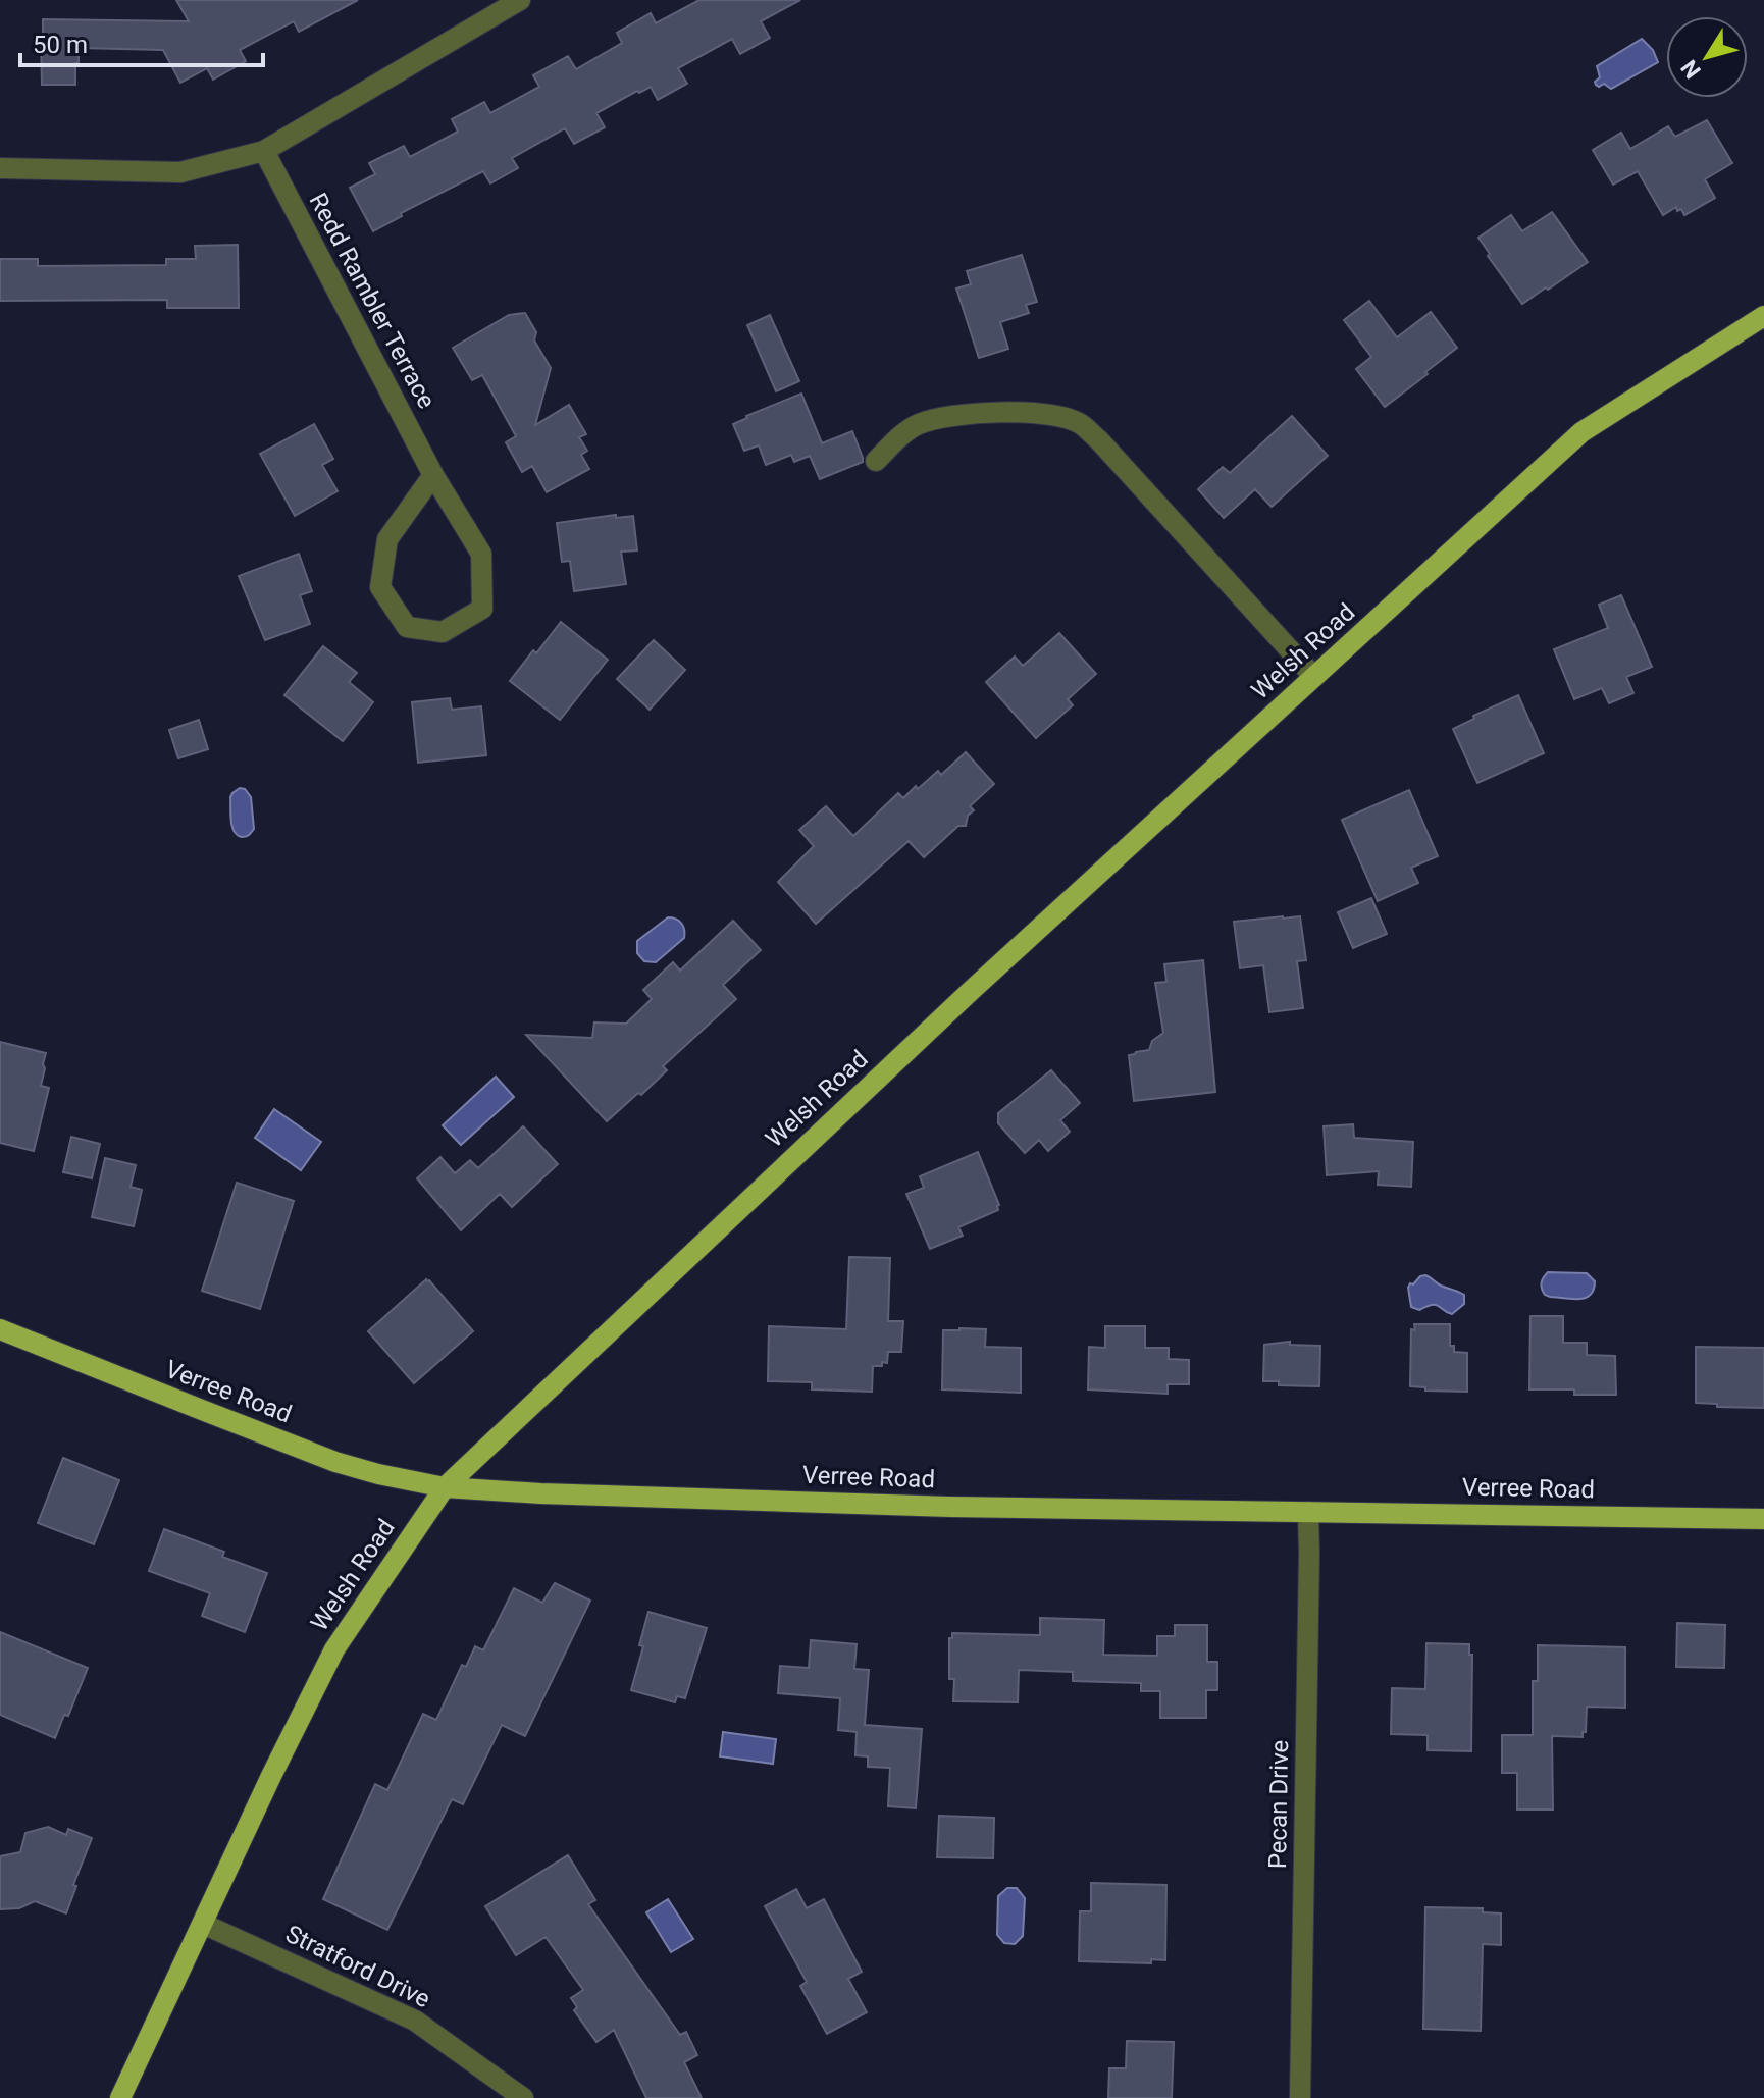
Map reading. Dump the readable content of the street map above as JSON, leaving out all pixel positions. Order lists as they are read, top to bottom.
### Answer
{
  "streets": {
    "main road": ["Welsh Road", "Verree Road"],
    "street": ["Redd Rambler Terrace", "Pecan Drive", "Stratford Drive"]
  },
  "crossings": [
    ["Welsh Road", "Verree Road"],
    ["Welsh Road", "Stratford Drive"],
    ["Verree Road", "Pecan Drive"]
  ],
  "scale_bar": "50 m",
  "north": "bottom left"
}
